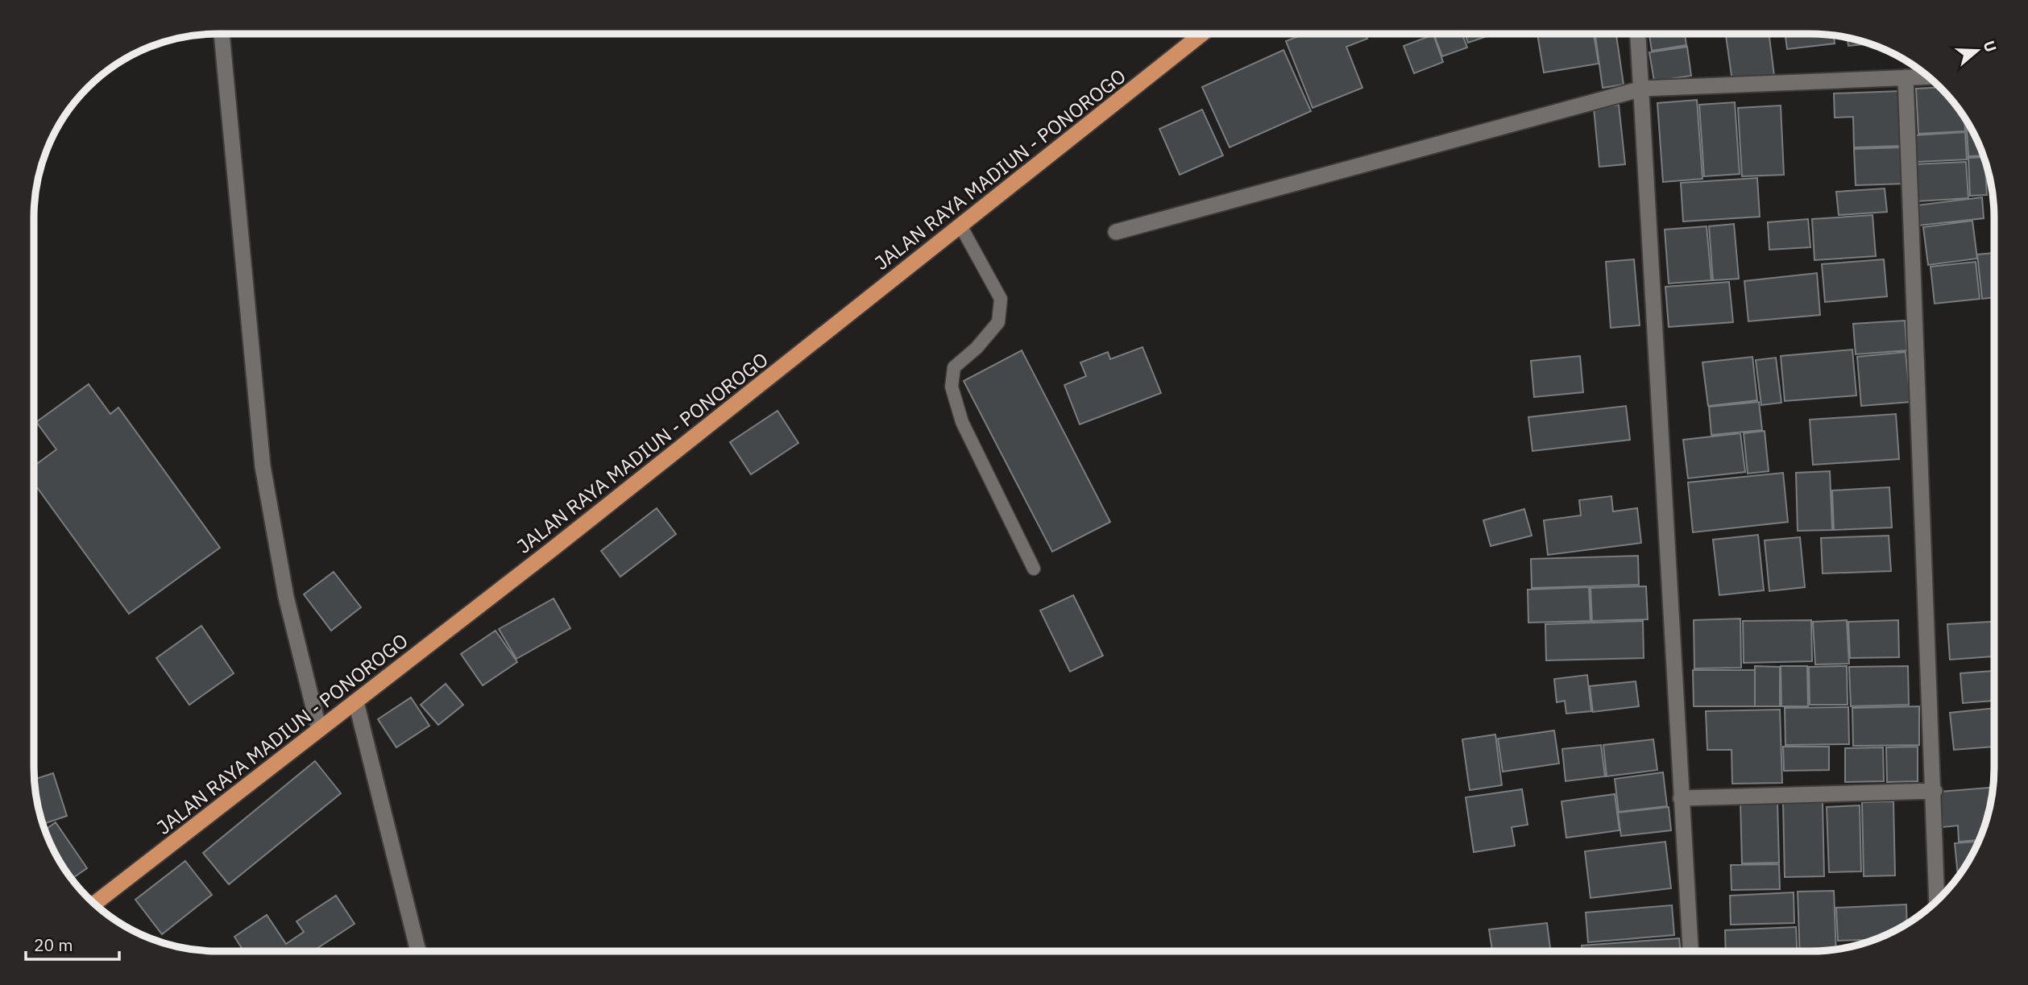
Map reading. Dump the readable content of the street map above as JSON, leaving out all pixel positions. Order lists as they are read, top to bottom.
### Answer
{
  "streets": {
    "highway": ["JALAN RAYA MADIUN - PONOROGO"]
  },
  "scale_bar": "20 m",
  "north": "right"
}
